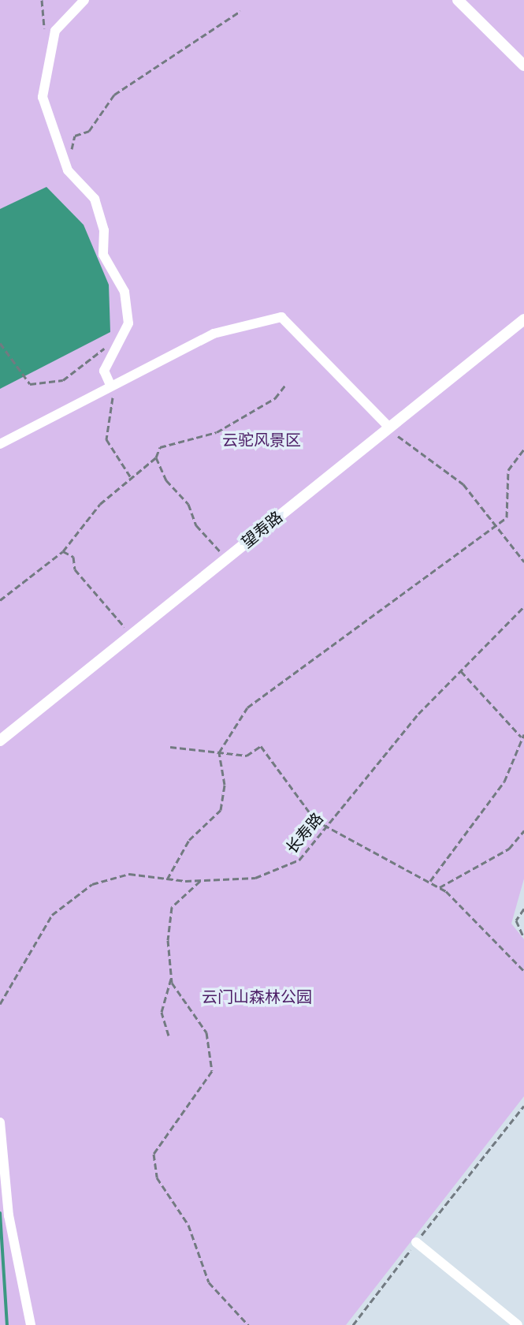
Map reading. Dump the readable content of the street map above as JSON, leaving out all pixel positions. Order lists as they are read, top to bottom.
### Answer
{
  "streets": {
    "street": ["望寿路"],
    "path": ["长寿路"]
  },
  "parks": ["云驼风景区", "云门山森林公园"]
}
